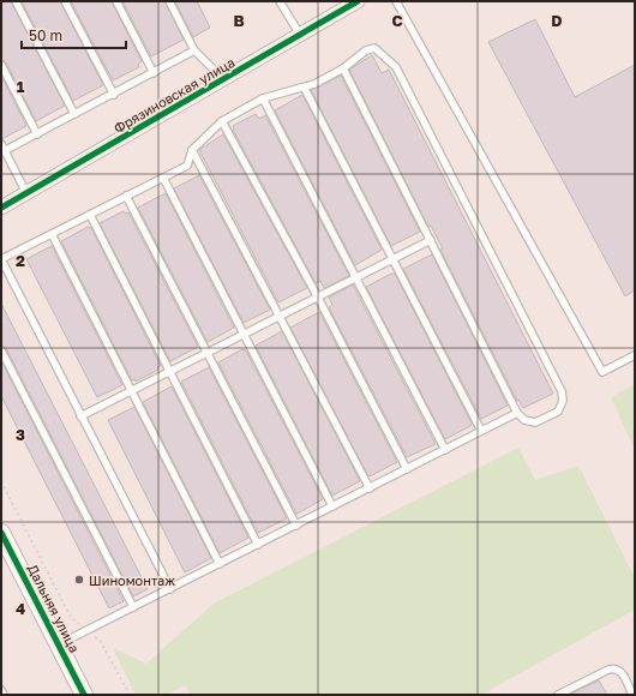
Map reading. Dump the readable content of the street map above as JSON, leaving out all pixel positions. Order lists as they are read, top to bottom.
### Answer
{
  "streets": {
    "street": ["Фрязиновская улица", "Дальняя улица"]
  },
  "places": ["Шиномонтаж"],
  "scale_bar": "50 m",
  "grid": {
    "columns": ["B", "C", "D"],
    "rows": [
      "1",
      "2",
      "3",
      "4"
    ]
  }
}
